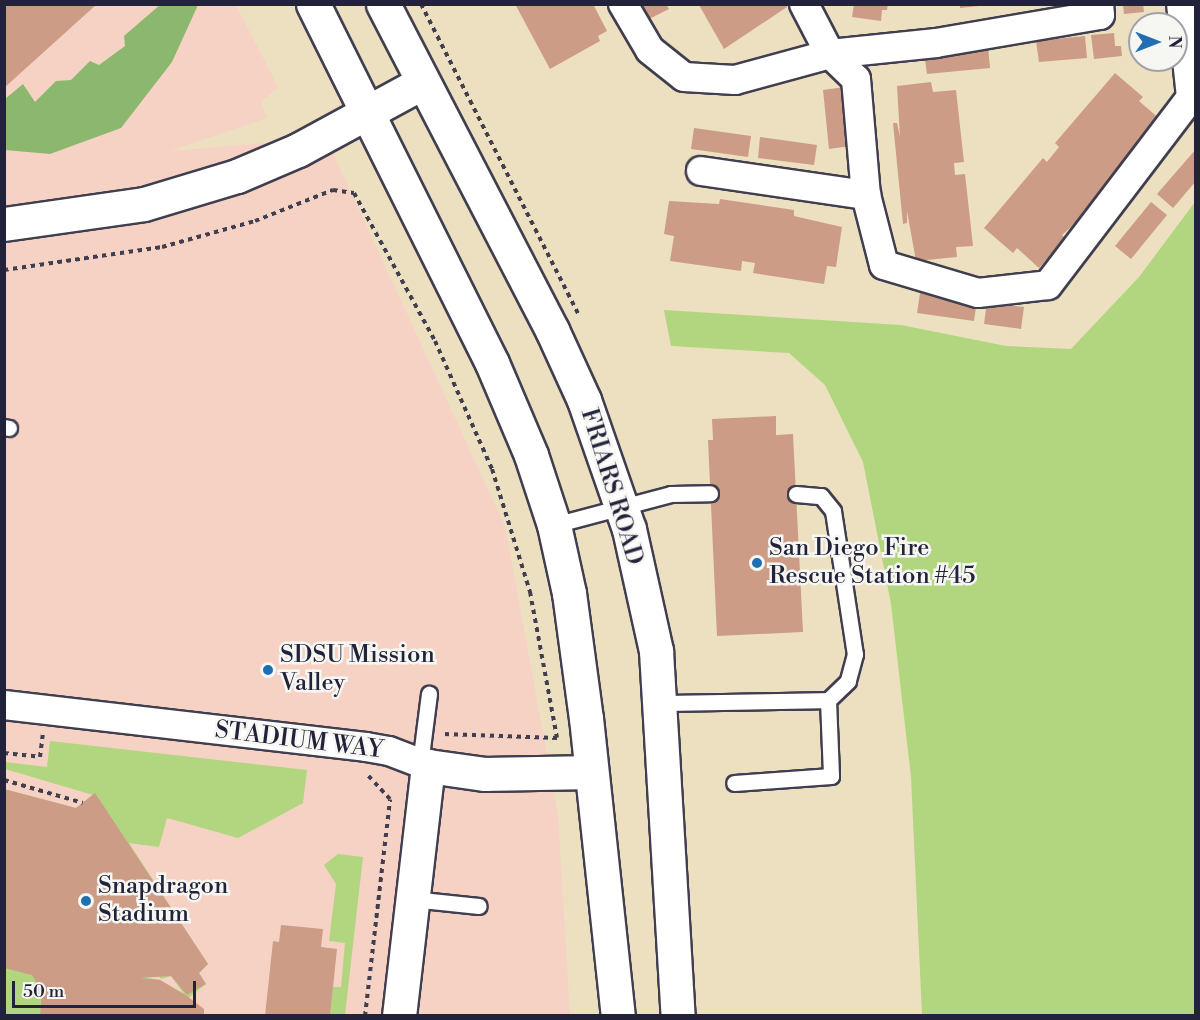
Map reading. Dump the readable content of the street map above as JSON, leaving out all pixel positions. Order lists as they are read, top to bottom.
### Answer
{
  "streets": {
    "main road": ["FRIARS ROAD", "STADIUM WAY"]
  },
  "places": ["San Diego Fire Rescue Station #45", "SDSU Mission Valley", "Snapdragon Stadium"],
  "scale_bar": "50 m",
  "north": "right"
}
